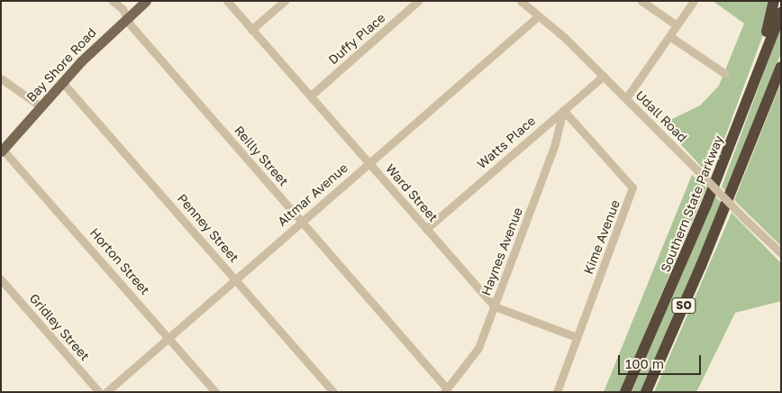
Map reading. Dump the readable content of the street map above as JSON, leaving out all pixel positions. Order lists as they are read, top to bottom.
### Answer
{
  "streets": {
    "highway": ["Southern State Parkway", "SO"],
    "main road": ["Bay Shore Road"],
    "street": [
      "Duffy Place",
      "Udall Road",
      "Watts Place",
      "Reilly Street",
      "Ward Street",
      "Altmar Avenue",
      "Penney Street",
      "Kime Avenue",
      "Haynes Avenue",
      "Horton Street",
      "Gridley Street"
    ]
  },
  "crossings": [
    ["Duffy Place", "Ward Street"],
    ["Bay Shore Road", "Reilly Street"],
    ["Bay Shore Road", "Penney Street"],
    ["Bay Shore Road", "Horton Street"],
    ["Udall Road", "Watts Place"],
    ["Udall Road", "Altmar Avenue"],
    ["Watts Place", "Ward Street"],
    ["Watts Place", "Kime Avenue"],
    ["Watts Place", "Haynes Avenue"],
    ["Reilly Street", "Altmar Avenue"],
    ["Reilly Street", "Haynes Avenue"],
    ["Ward Street", "Altmar Avenue"],
    ["Ward Street", "Kime Avenue"],
    ["Ward Street", "Haynes Avenue"],
    ["Altmar Avenue", "Penney Street"],
    ["Altmar Avenue", "Horton Street"],
    ["Kime Avenue", "Haynes Avenue"]
  ],
  "scale_bar": "100 m"
}
